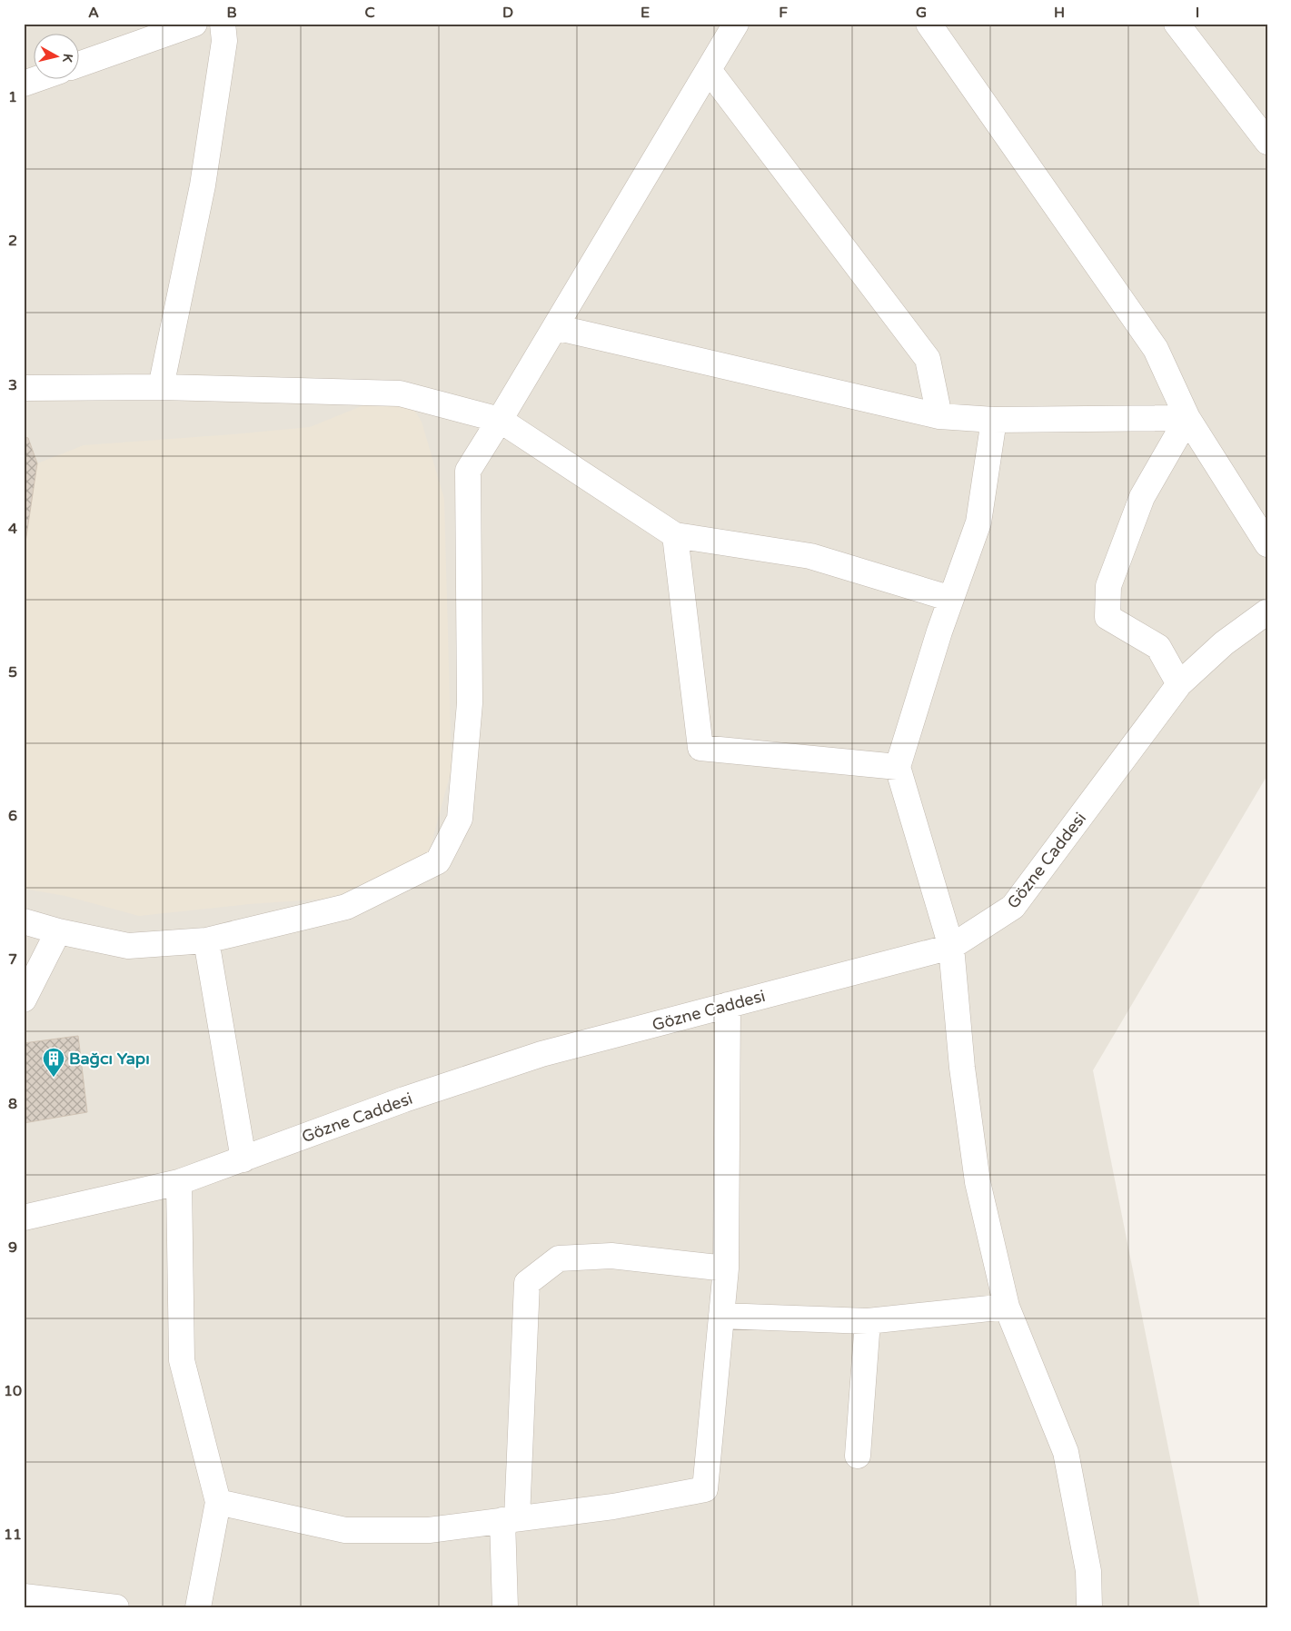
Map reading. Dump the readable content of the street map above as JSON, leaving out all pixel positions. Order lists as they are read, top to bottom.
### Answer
{
  "streets": {
    "street": ["Gözne Caddesi"]
  },
  "places": {
    "building": ["Bağcı Yapı"]
  },
  "north": "right",
  "grid": {
    "columns": [
      "A",
      "B",
      "C",
      "D",
      "E",
      "F",
      "G",
      "H",
      "I"
    ],
    "rows": [
      "1",
      "2",
      "3",
      "4",
      "5",
      "6",
      "7",
      "8",
      "9",
      "10",
      "11"
    ]
  }
}
